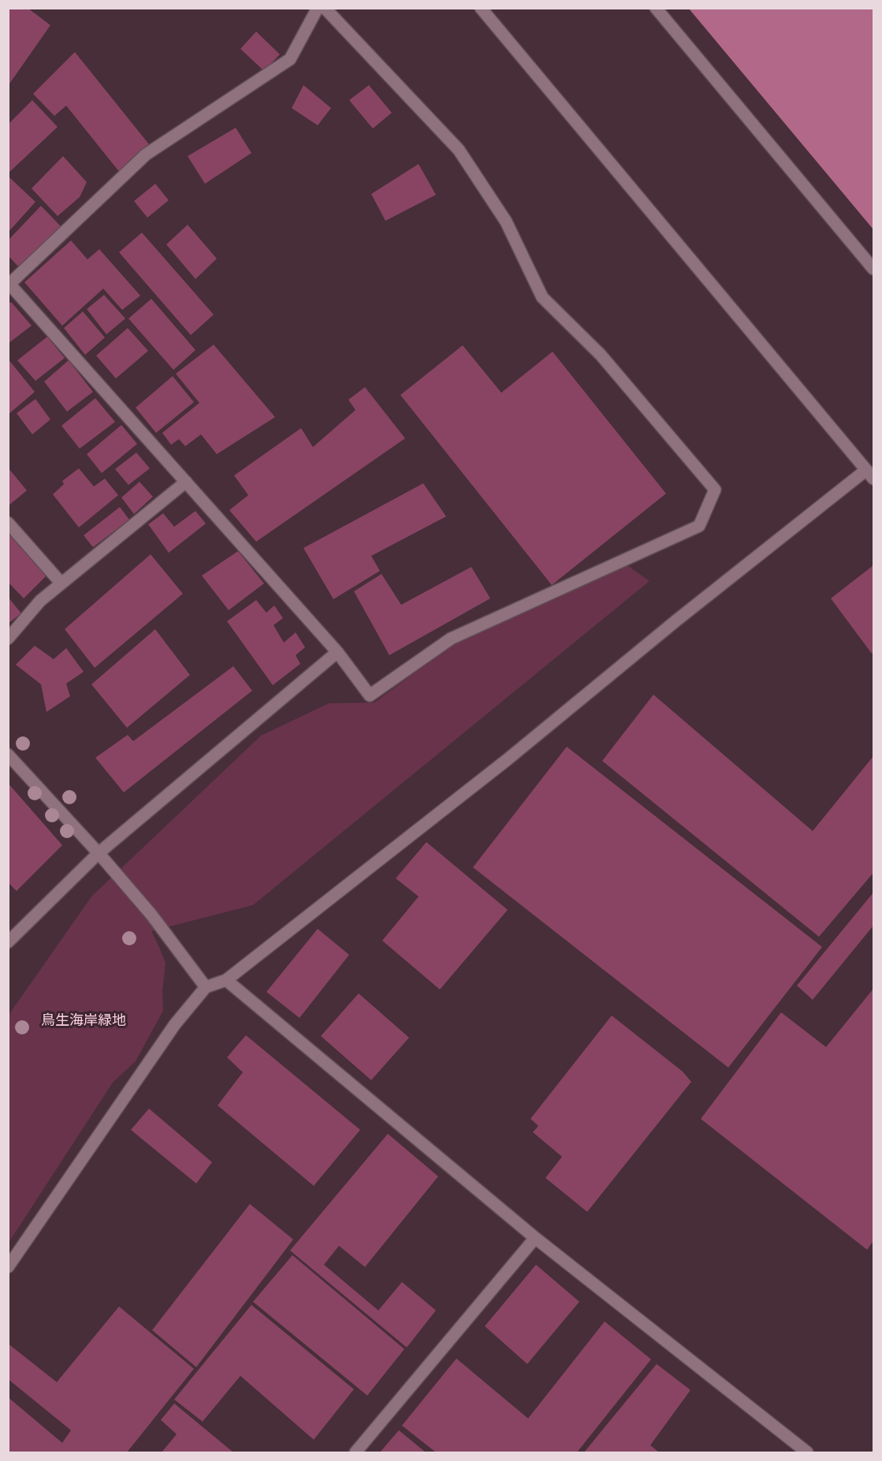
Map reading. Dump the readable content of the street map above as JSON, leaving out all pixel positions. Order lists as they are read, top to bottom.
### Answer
{
  "parks": ["鳥生海岸緑地"]
}
